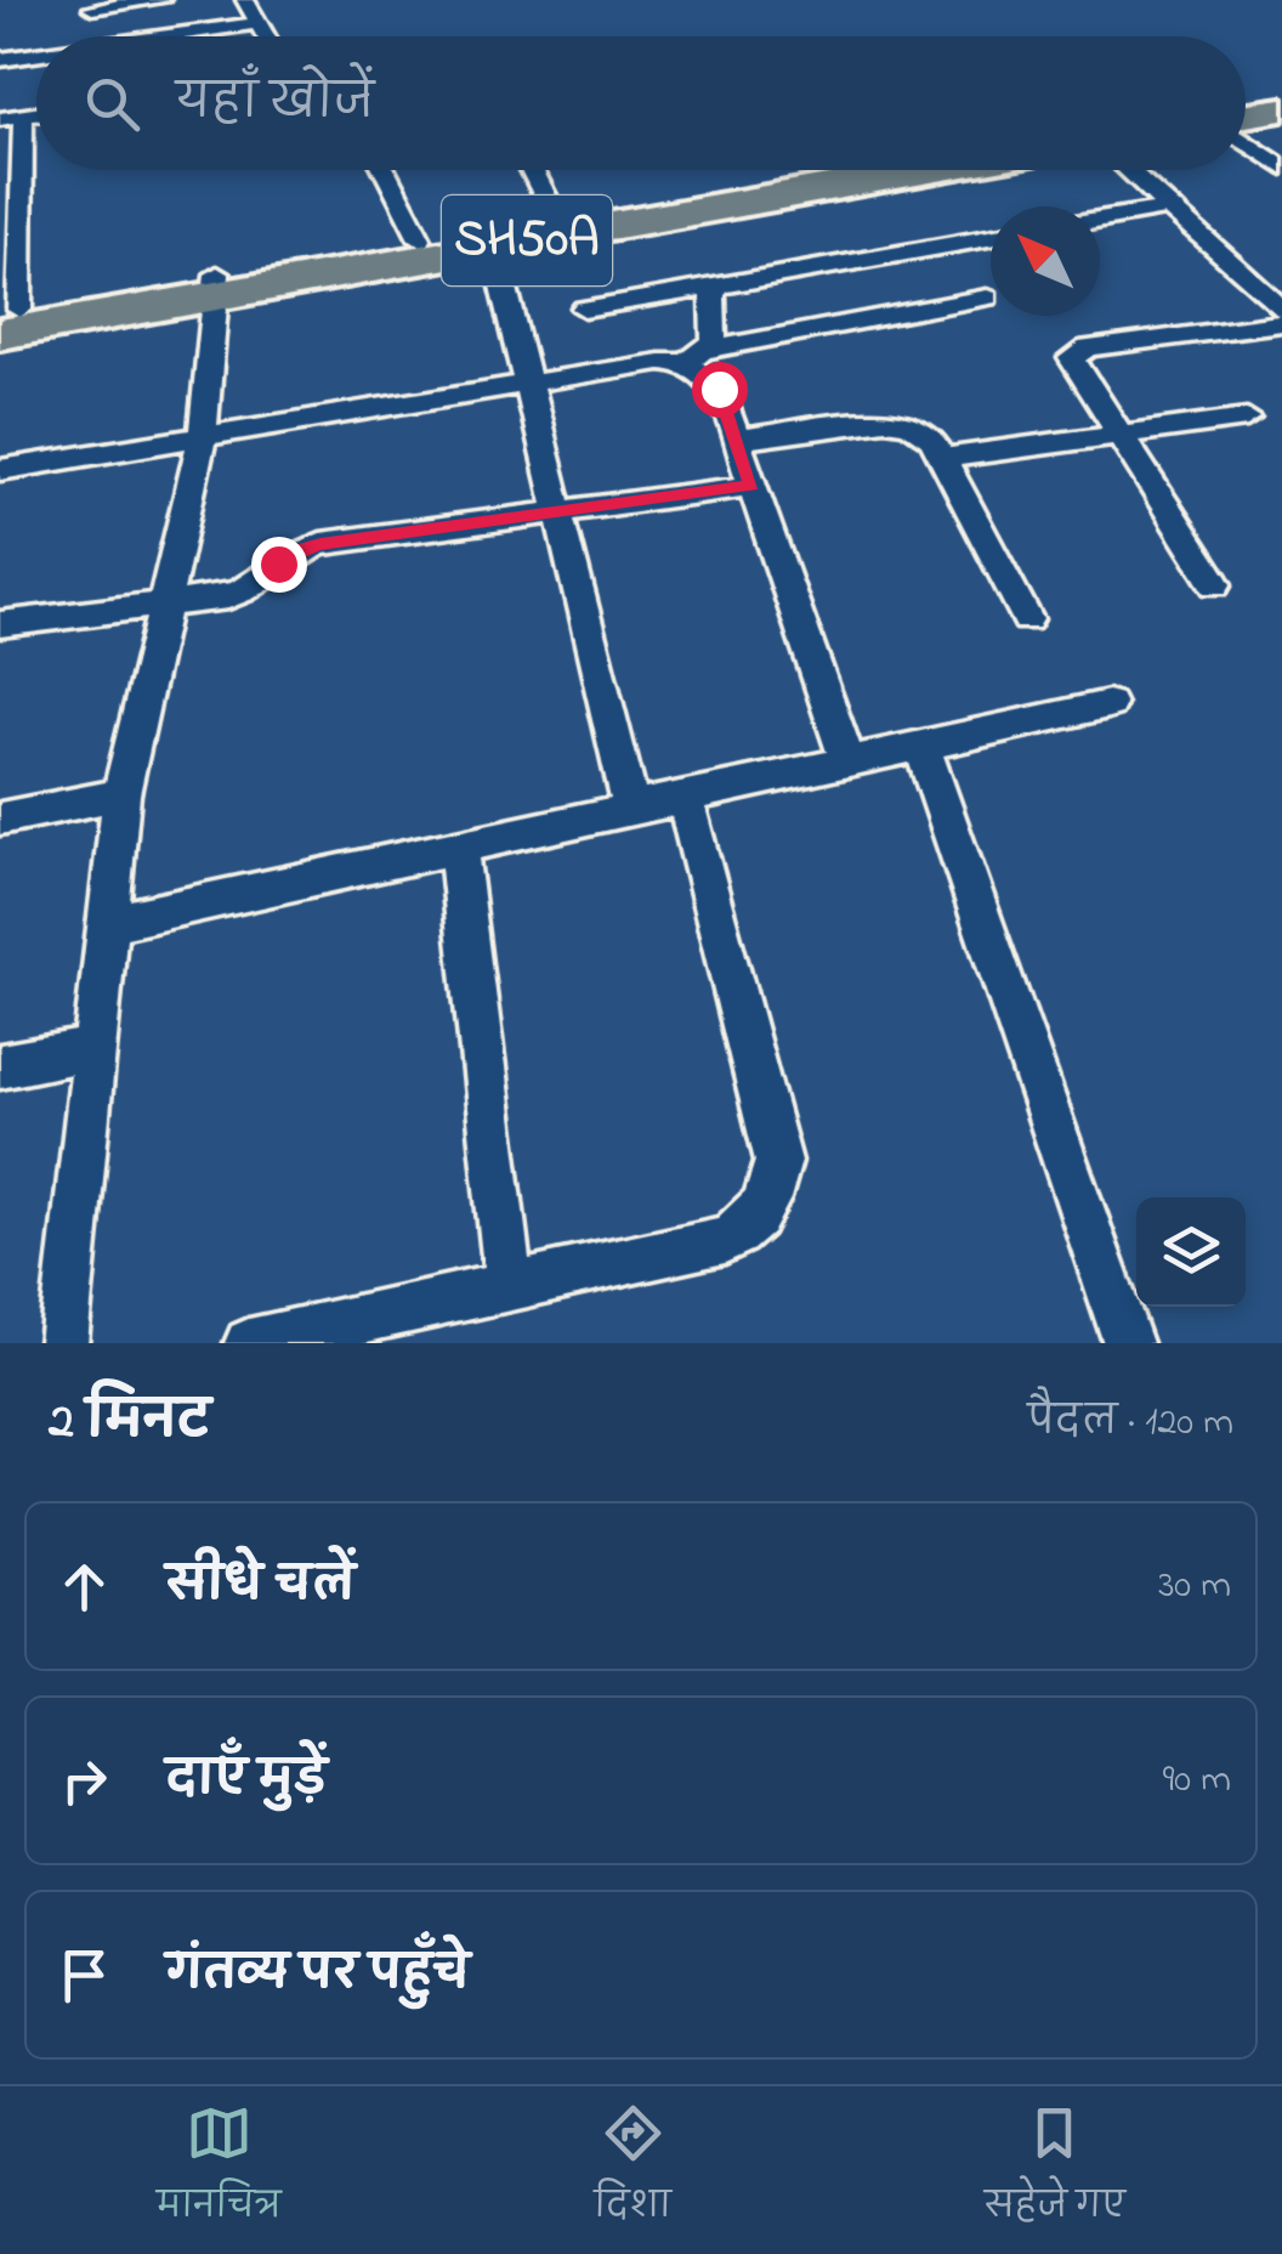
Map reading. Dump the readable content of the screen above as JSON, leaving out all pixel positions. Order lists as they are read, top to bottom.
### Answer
{
  "streets": {
    "highway": ["SH50A"]
  },
  "north": "top left",
  "page": {
    "search": "यहाँ खोजें",
    "heading": ["2 मिनट", "पैदल · 120 m"],
    "list": [
      ["सीधे चलें", "30 m"],
      ["दाएँ मुड़ें", "90 m"],
      "गंतव्य पर पहुँचे"
    ],
    "nav": ["मानचित्र", "दिशा", "सहेजे गए"]
  }
}
